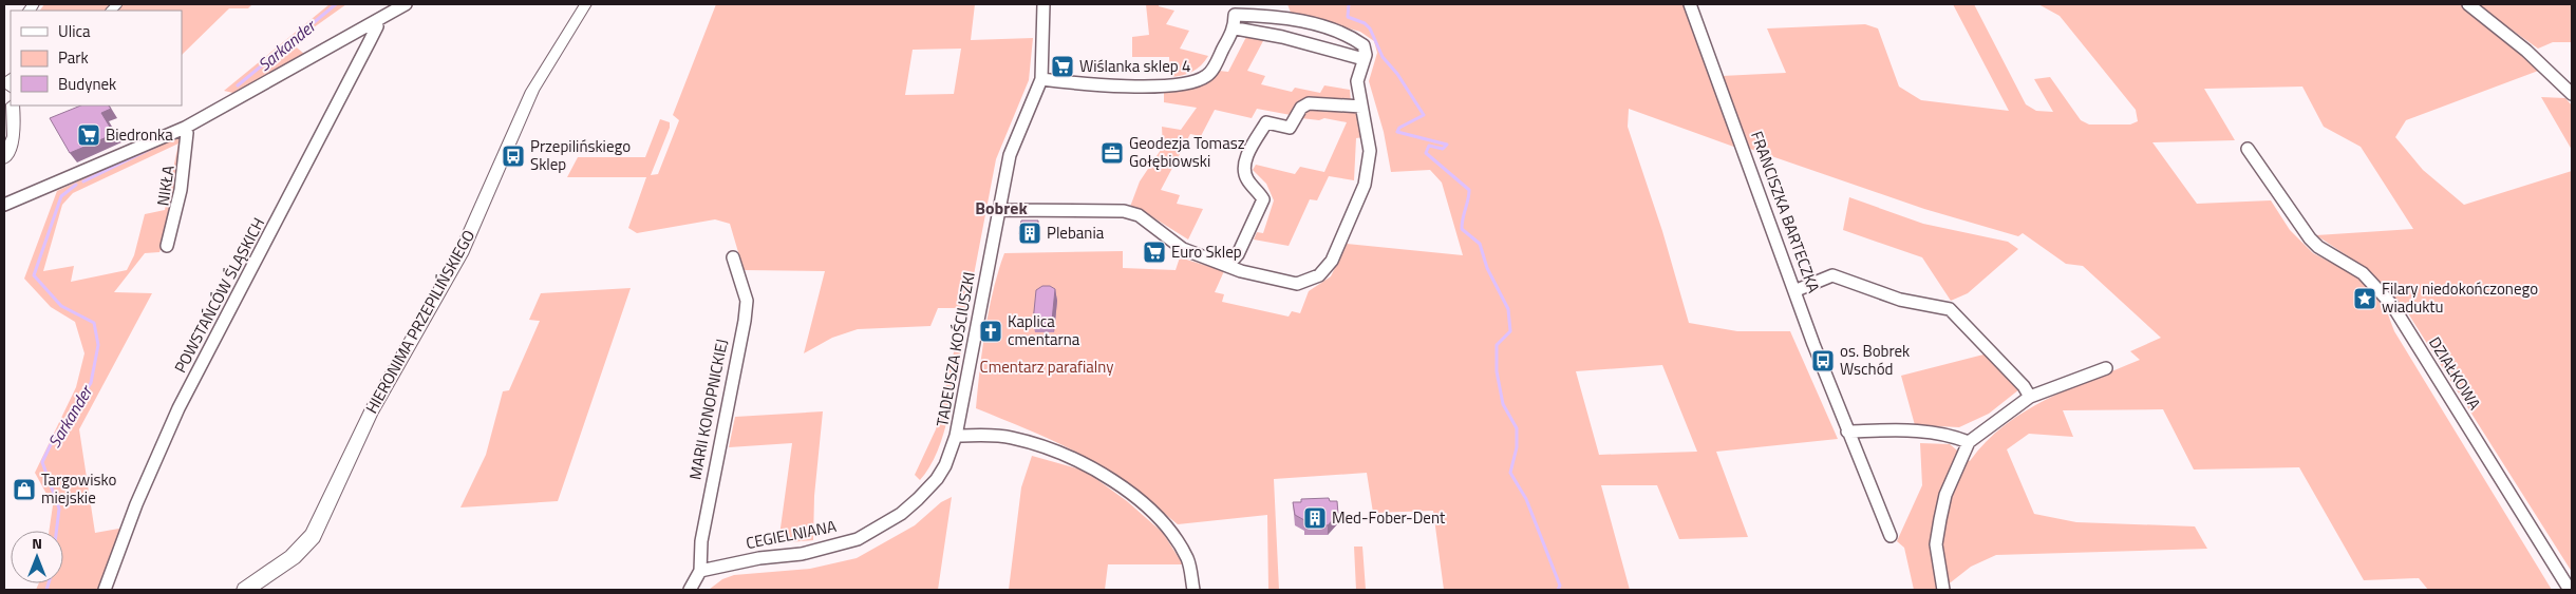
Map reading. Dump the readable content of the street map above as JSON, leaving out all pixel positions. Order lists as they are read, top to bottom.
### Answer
{
  "streets": {
    "street": [
      "NIKŁA",
      "FRANCISZKA BARTECZKA",
      "POWSTAŃCÓW ŚLĄSKICH",
      "HIERONIMA PRZEPILIŃSKIEGO",
      "TADEUSZA KOŚCIUSZKI",
      "DZIAŁKOWA",
      "MARII KONOPNICKIEJ",
      "CEGIELNIANA"
    ]
  },
  "crossings": [
    ["TADEUSZA KOŚCIUSZKI", "CEGIELNIANA"],
    ["MARII KONOPNICKIEJ", "CEGIELNIANA"]
  ],
  "districts": ["Bobrek"],
  "water": ["Sarkander"],
  "parks": ["Cmentarz parafialny"],
  "places": {
    "supermarket": ["Wiślanka sklep 4", "Biedronka", "Euro Sklep"],
    "office": ["Geodezja Tomasz Gołębiowski"],
    "bus stop": ["Przepilińskiego Sklep", "os. Bobrek Wschód"],
    "building": ["Plebania", "Med-Fober-Dent"],
    "place": ["Filary niedokończonego wiaduktu"],
    "church": ["Kaplica cmentarna"],
    "shop": ["Targowisko miejskie"]
  },
  "legend": ["Ulica", "Park", "Budynek"],
  "north": "top"
}
